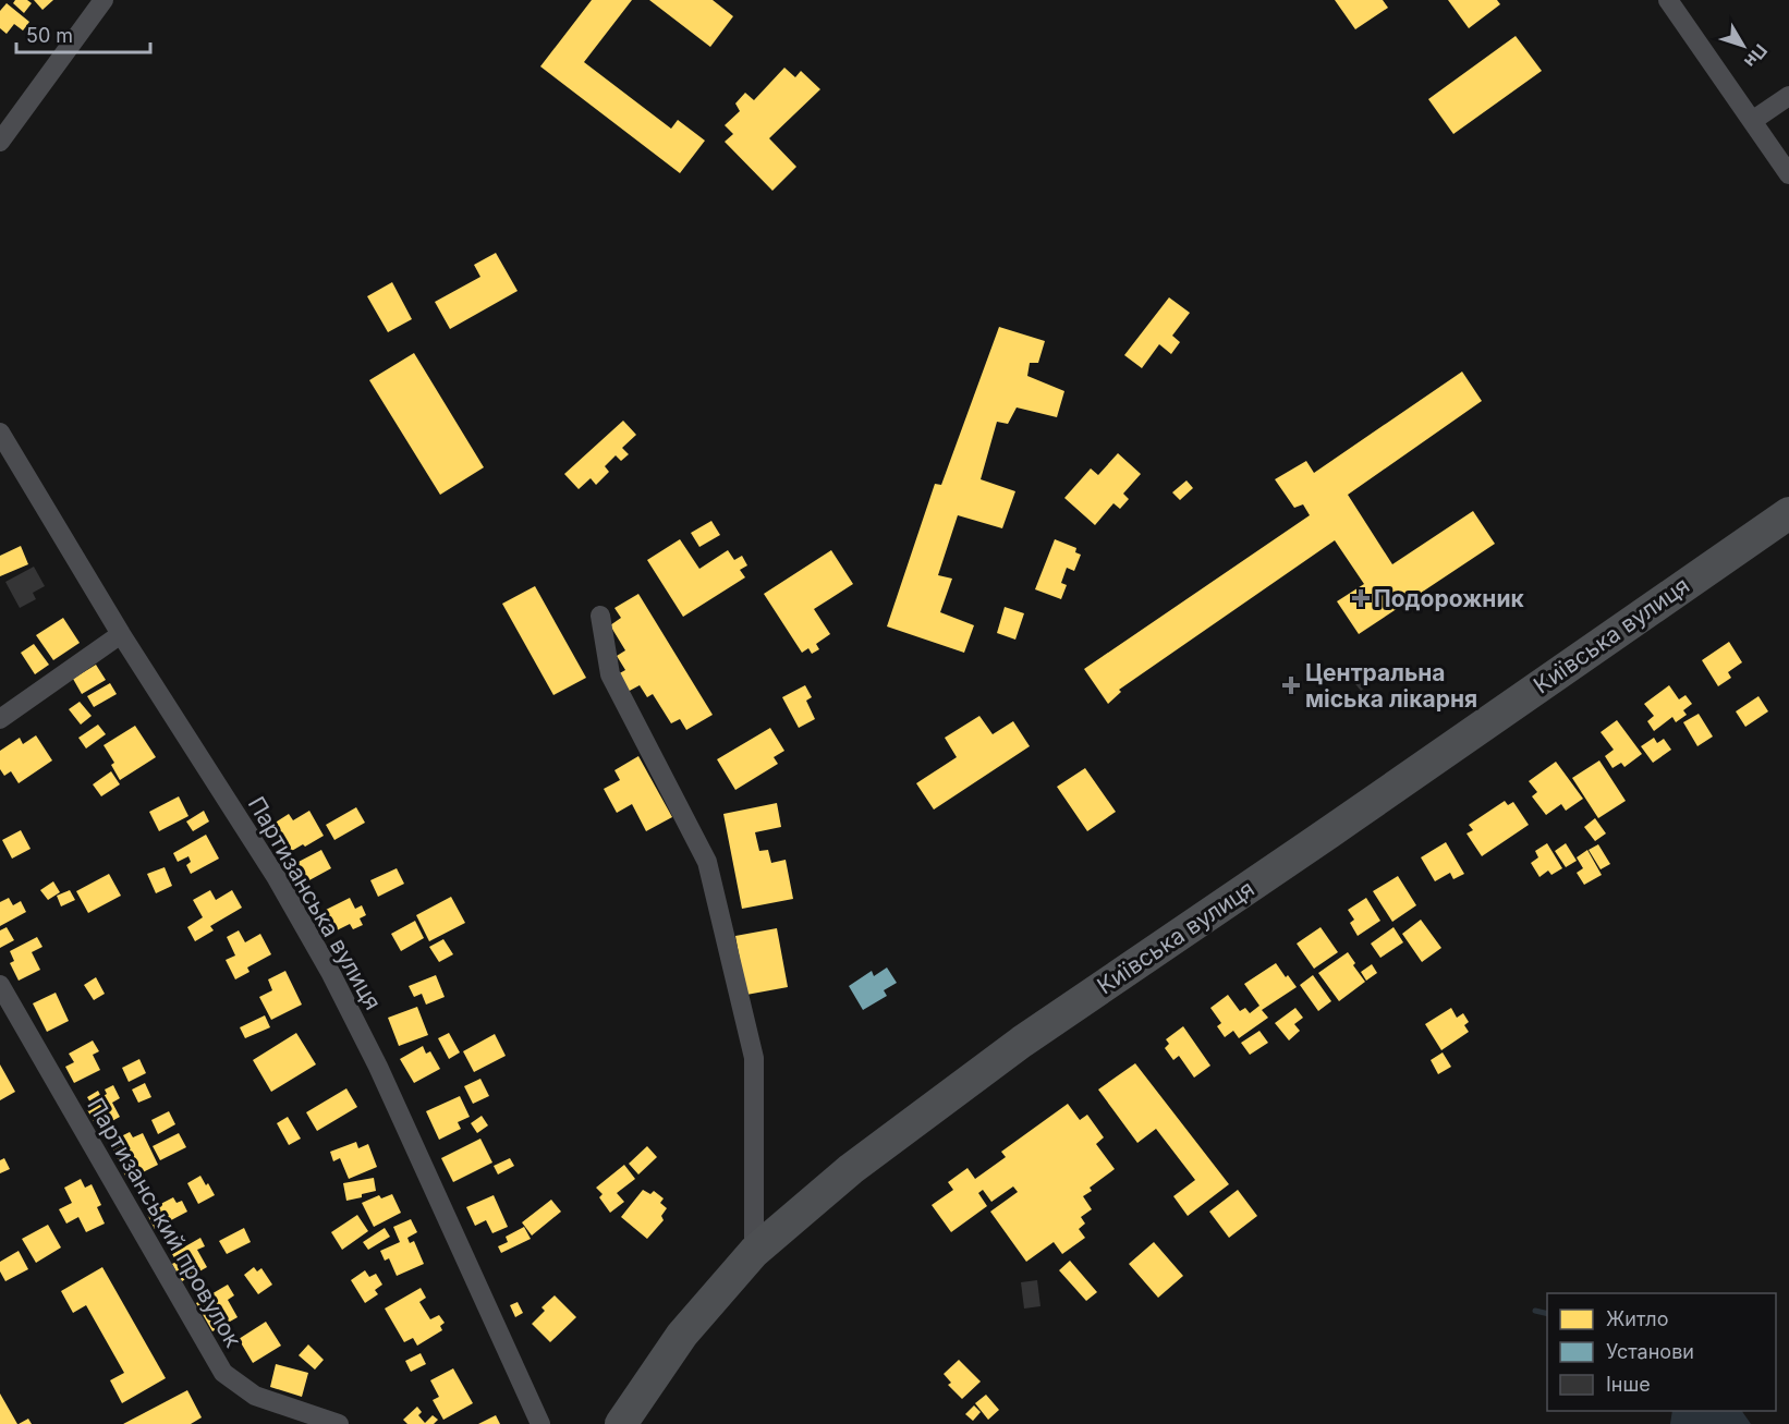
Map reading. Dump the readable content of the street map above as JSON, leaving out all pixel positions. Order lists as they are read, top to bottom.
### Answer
{
  "streets": {
    "main road": ["Київська вулиця"],
    "street": ["Партизанська вулиця", "Партизанський провулок"]
  },
  "places": {
    "health": ["Подорожник", "Центральна міська лікарня"]
  },
  "legend": ["Житло", "Установи", "Інше"],
  "scale_bar": "50 m",
  "north": "bottom right"
}
